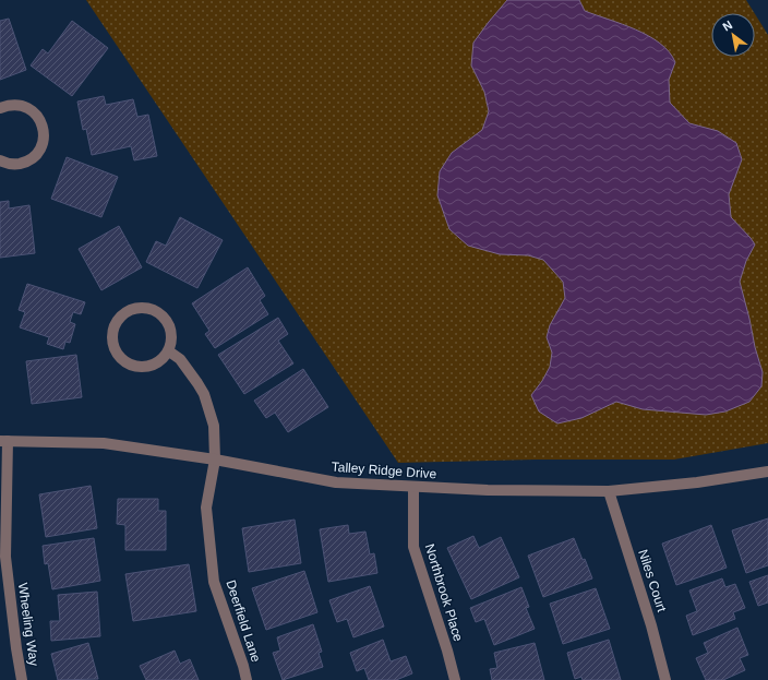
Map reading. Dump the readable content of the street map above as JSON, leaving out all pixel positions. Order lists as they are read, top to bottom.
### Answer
{
  "streets": {
    "street": [
      "Talley Ridge Drive",
      "Niles Court",
      "Northbrook Place",
      "Deerfield Lane",
      "Wheeling Way"
    ]
  },
  "crossings": [
    ["Talley Ridge Drive", "Niles Court"],
    ["Talley Ridge Drive", "Northbrook Place"],
    ["Talley Ridge Drive", "Deerfield Lane"],
    ["Talley Ridge Drive", "Wheeling Way"]
  ],
  "north": "top left"
}
